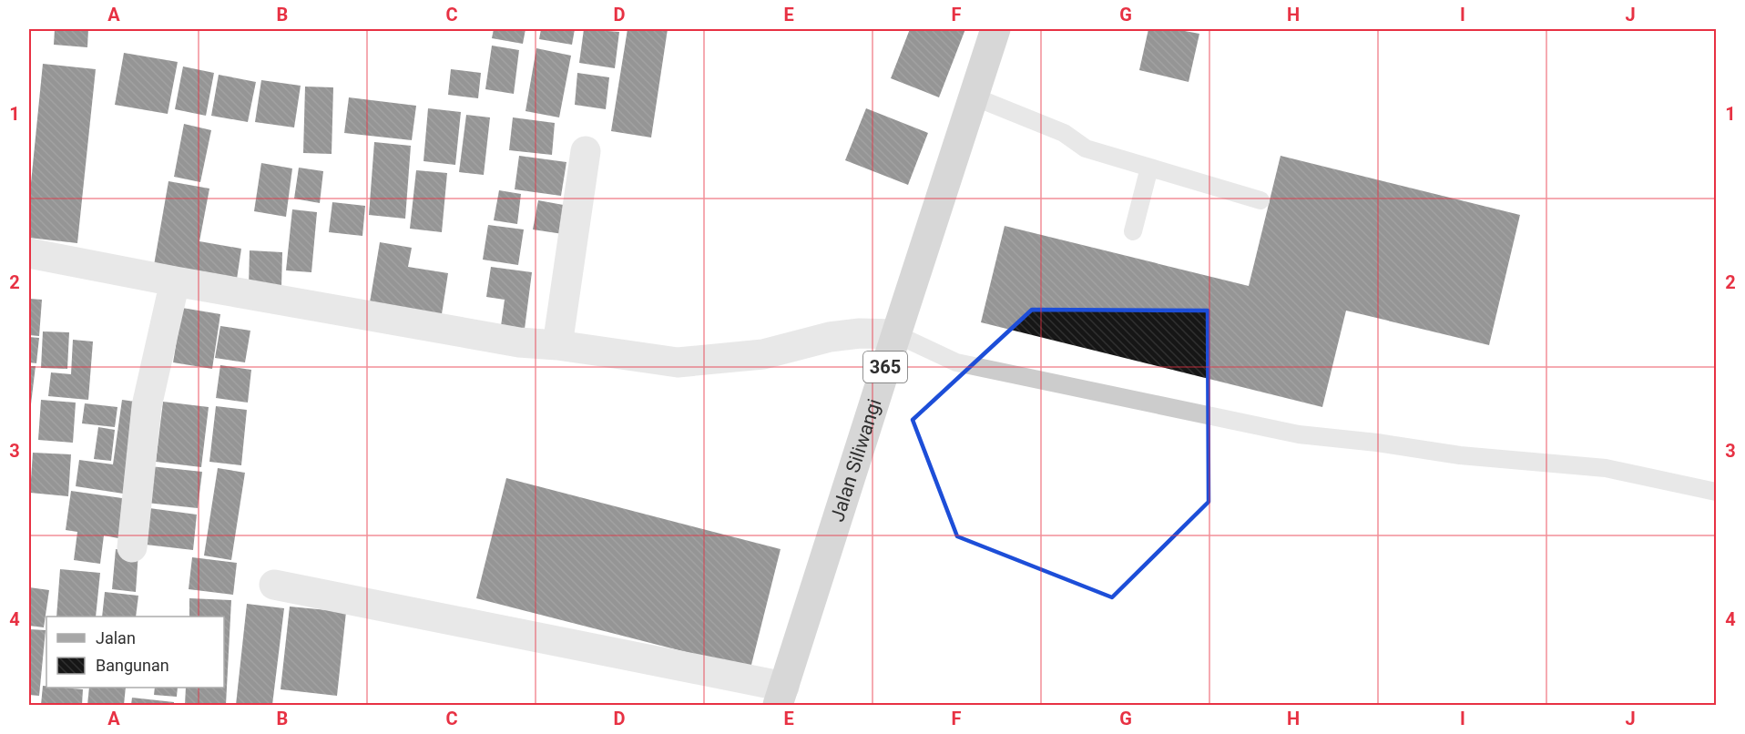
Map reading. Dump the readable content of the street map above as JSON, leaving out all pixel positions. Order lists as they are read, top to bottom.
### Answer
{
  "streets": {
    "main road": ["365", "Jalan Siliwangi"]
  },
  "legend": ["Jalan", "Bangunan"],
  "grid": {
    "columns": [
      "A",
      "B",
      "C",
      "D",
      "E",
      "F",
      "G",
      "H",
      "I",
      "J"
    ],
    "rows": [
      "1",
      "2",
      "3",
      "4"
    ]
  }
}
